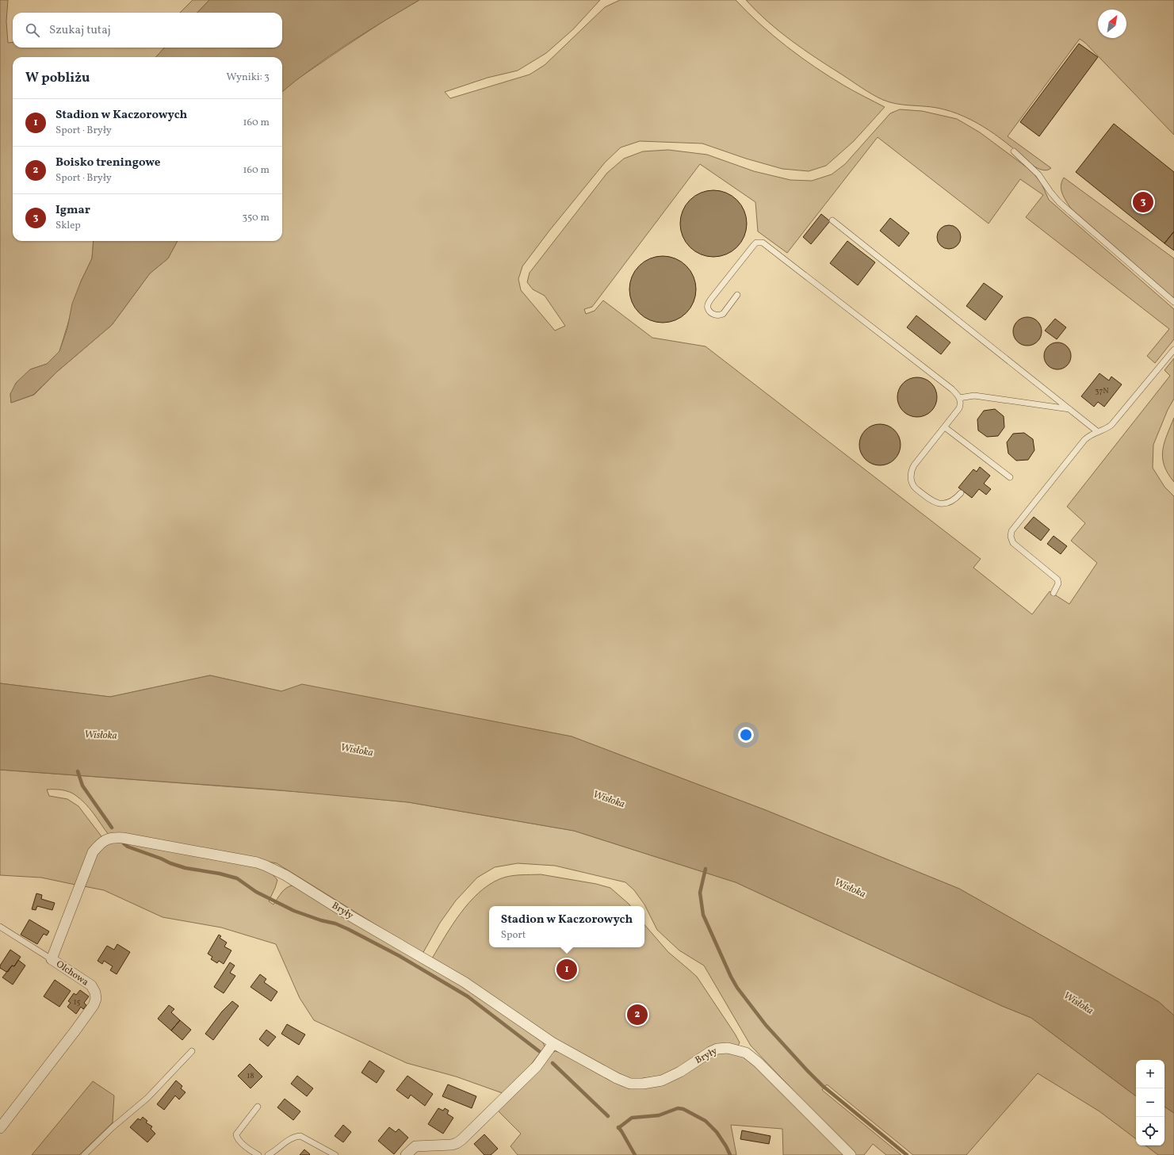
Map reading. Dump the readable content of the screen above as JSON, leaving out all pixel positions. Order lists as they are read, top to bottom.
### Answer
{
  "streets": {
    "street": ["Bryły", "Olchowa"]
  },
  "crossings": [
    ["Bryły", "Olchowa"]
  ],
  "water": ["Wisłoka"],
  "house_numbers": ["37N", "15", "18"],
  "north": "top right",
  "page": {
    "search": "Szukaj tutaj",
    "heading": ["W pobliżu", "Wyniki: 3"],
    "list": [
      {
        "mark": "1",
        "name": "Stadion w Kaczorowych",
        "note": "Sport · Bryły",
        "value": "160 m"
      },
      {
        "mark": "2",
        "name": "Boisko treningowe",
        "note": "Sport · Bryły",
        "value": "160 m"
      },
      {
        "mark": "3",
        "name": "Igmar",
        "note": "Sklep",
        "value": "350 m"
      }
    ],
    "pins": ["3", "1", "2"],
    "popup": ["Stadion w Kaczorowych", "Sport"],
    "map_buttons": ["+", "−"]
  }
}
